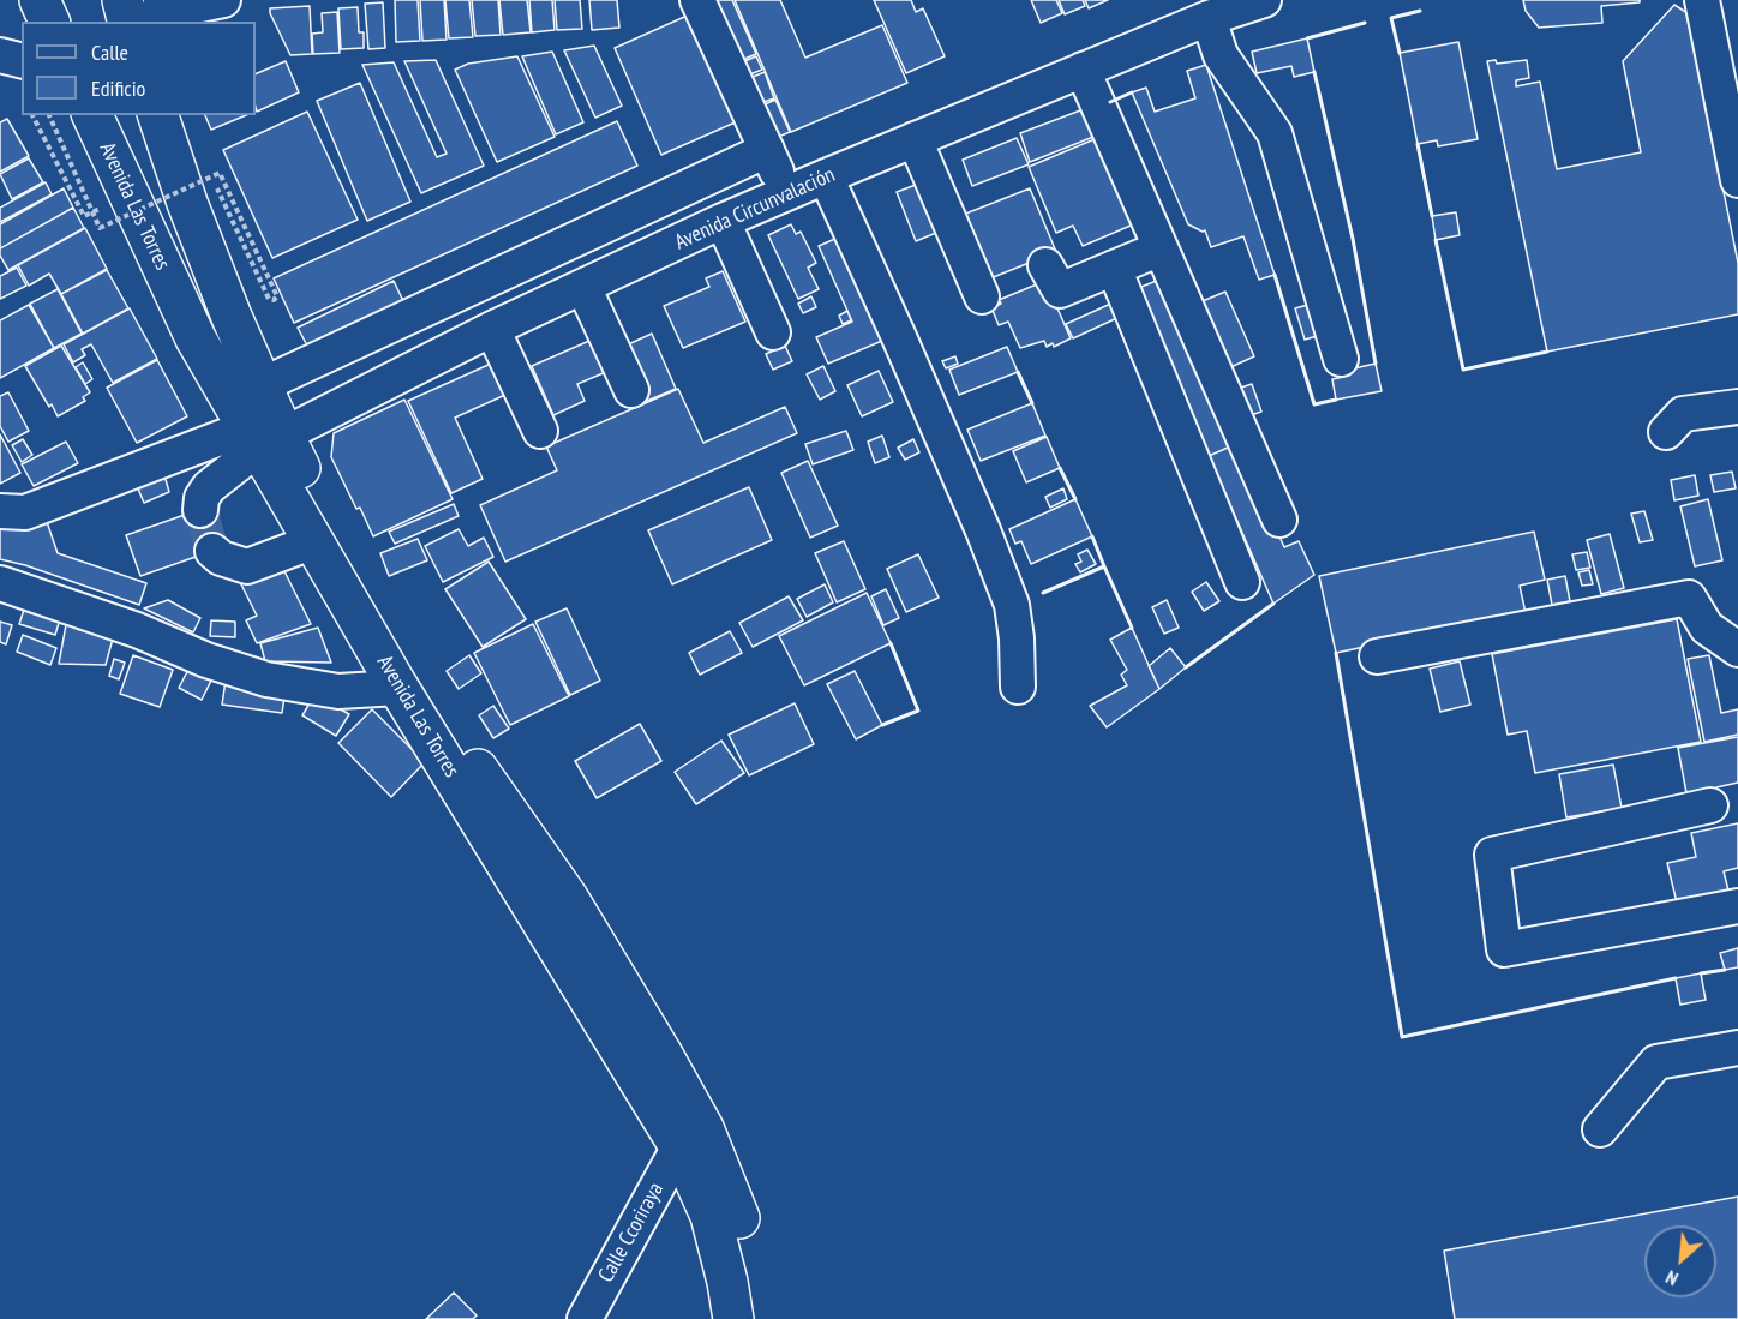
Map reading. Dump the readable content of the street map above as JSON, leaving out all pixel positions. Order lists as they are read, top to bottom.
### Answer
{
  "streets": {
    "main road": ["Avenida Las Torres"],
    "street": ["Avenida Circunvalación", "Calle Ccoriraya"]
  },
  "crossings": [
    ["Avenida Las Torres", "Avenida Circunvalación"],
    ["Avenida Las Torres", "Calle Ccoriraya"]
  ],
  "legend": ["Calle", "Edificio"],
  "north": "bottom left"
}
